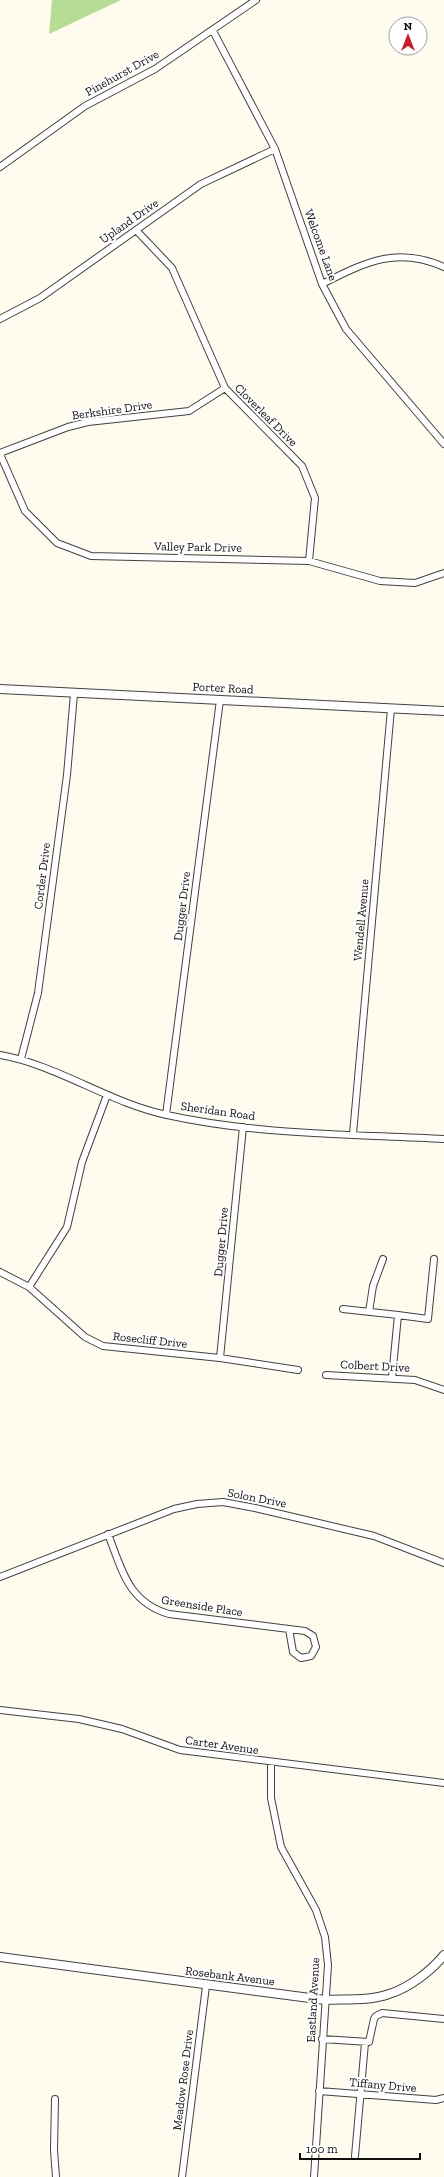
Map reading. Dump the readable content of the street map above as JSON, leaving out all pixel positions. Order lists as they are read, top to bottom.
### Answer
{
  "streets": {
    "street": [
      "Pinehurst Drive",
      "Upland Drive",
      "Welcome Lane",
      "Berkshire Drive",
      "Cloverleaf Drive",
      "Valley Park Drive",
      "Porter Road",
      "Corder Drive",
      "Dugger Drive",
      "Wendell Avenue",
      "Sheridan Road",
      "Rosecliff Drive",
      "Colbert Drive",
      "Solon Drive",
      "Greenside Place",
      "Carter Avenue",
      "Rosebank Avenue",
      "Eastland Avenue",
      "Meadow Rose Drive",
      "Tiffany Drive"
    ]
  },
  "crossings": [
    ["Pinehurst Drive", "Welcome Lane"],
    ["Upland Drive", "Welcome Lane"],
    ["Upland Drive", "Cloverleaf Drive"],
    ["Berkshire Drive", "Cloverleaf Drive"],
    ["Berkshire Drive", "Valley Park Drive"],
    ["Cloverleaf Drive", "Valley Park Drive"],
    ["Porter Road", "Corder Drive"],
    ["Porter Road", "Dugger Drive"],
    ["Porter Road", "Wendell Avenue"],
    ["Corder Drive", "Sheridan Road"],
    ["Dugger Drive", "Sheridan Road"],
    ["Dugger Drive", "Rosecliff Drive"],
    ["Wendell Avenue", "Sheridan Road"],
    ["Solon Drive", "Greenside Place"],
    ["Carter Avenue", "Eastland Avenue"],
    ["Rosebank Avenue", "Eastland Avenue"],
    ["Rosebank Avenue", "Meadow Rose Drive"],
    ["Eastland Avenue", "Tiffany Drive"]
  ],
  "scale_bar": "100 m",
  "north": "top"
}
